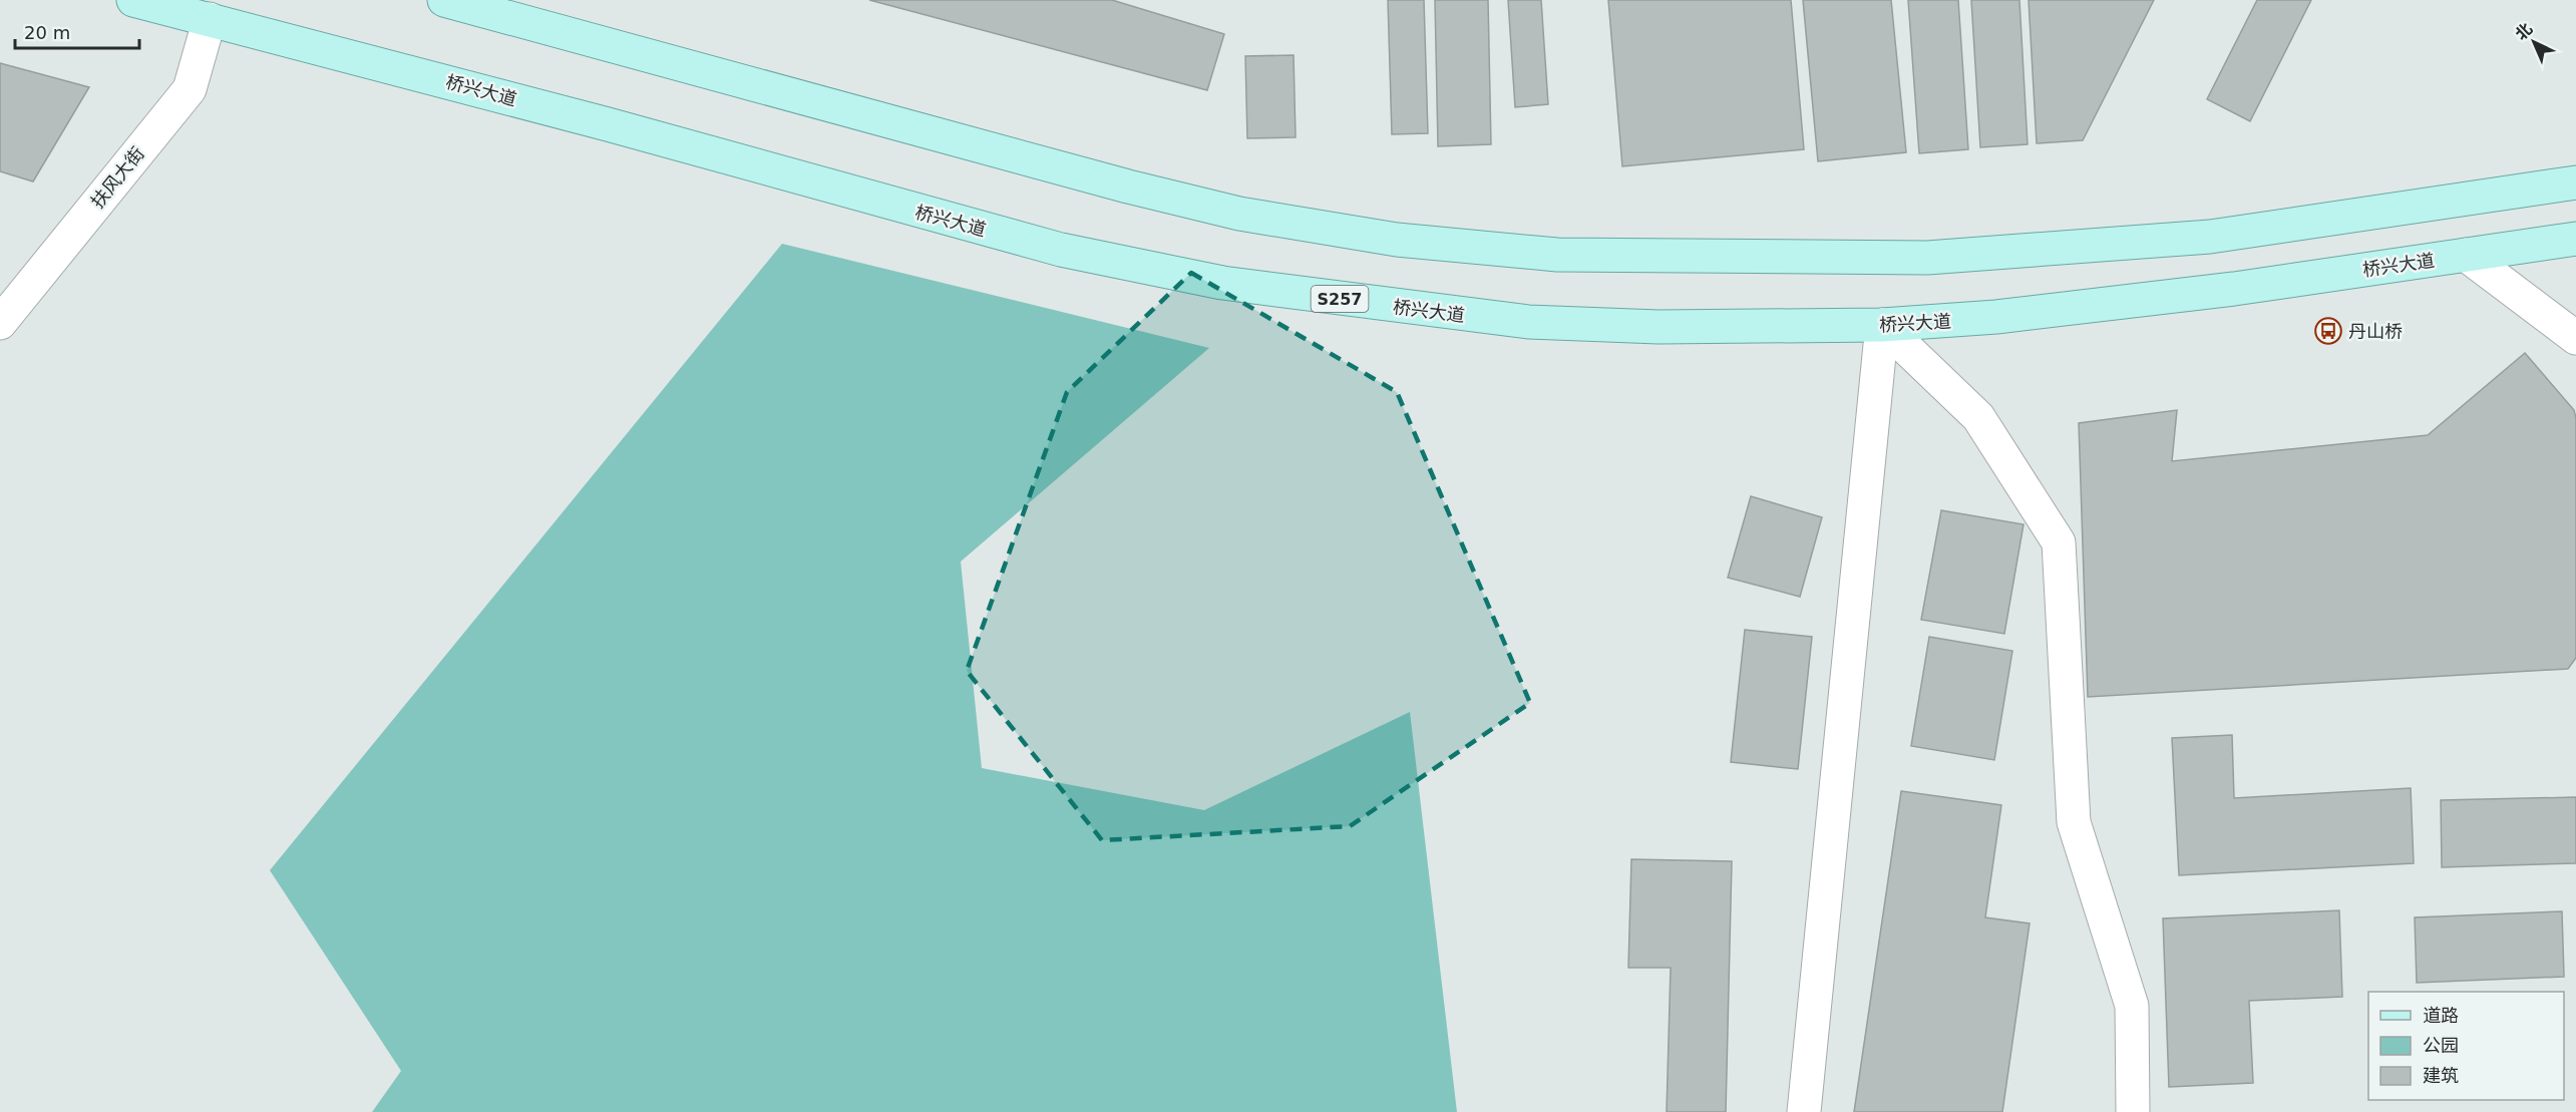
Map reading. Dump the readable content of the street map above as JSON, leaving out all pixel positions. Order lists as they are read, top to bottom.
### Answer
{
  "streets": {
    "main road": ["桥兴大道", "S257"],
    "street": ["扶风大街"]
  },
  "crossings": [
    ["桥兴大道", "扶风大街"]
  ],
  "places": {
    "bus stop": ["丹山桥"]
  },
  "legend": ["道路", "公园", "建筑"],
  "scale_bar": "20 m",
  "north": "top left"
}
